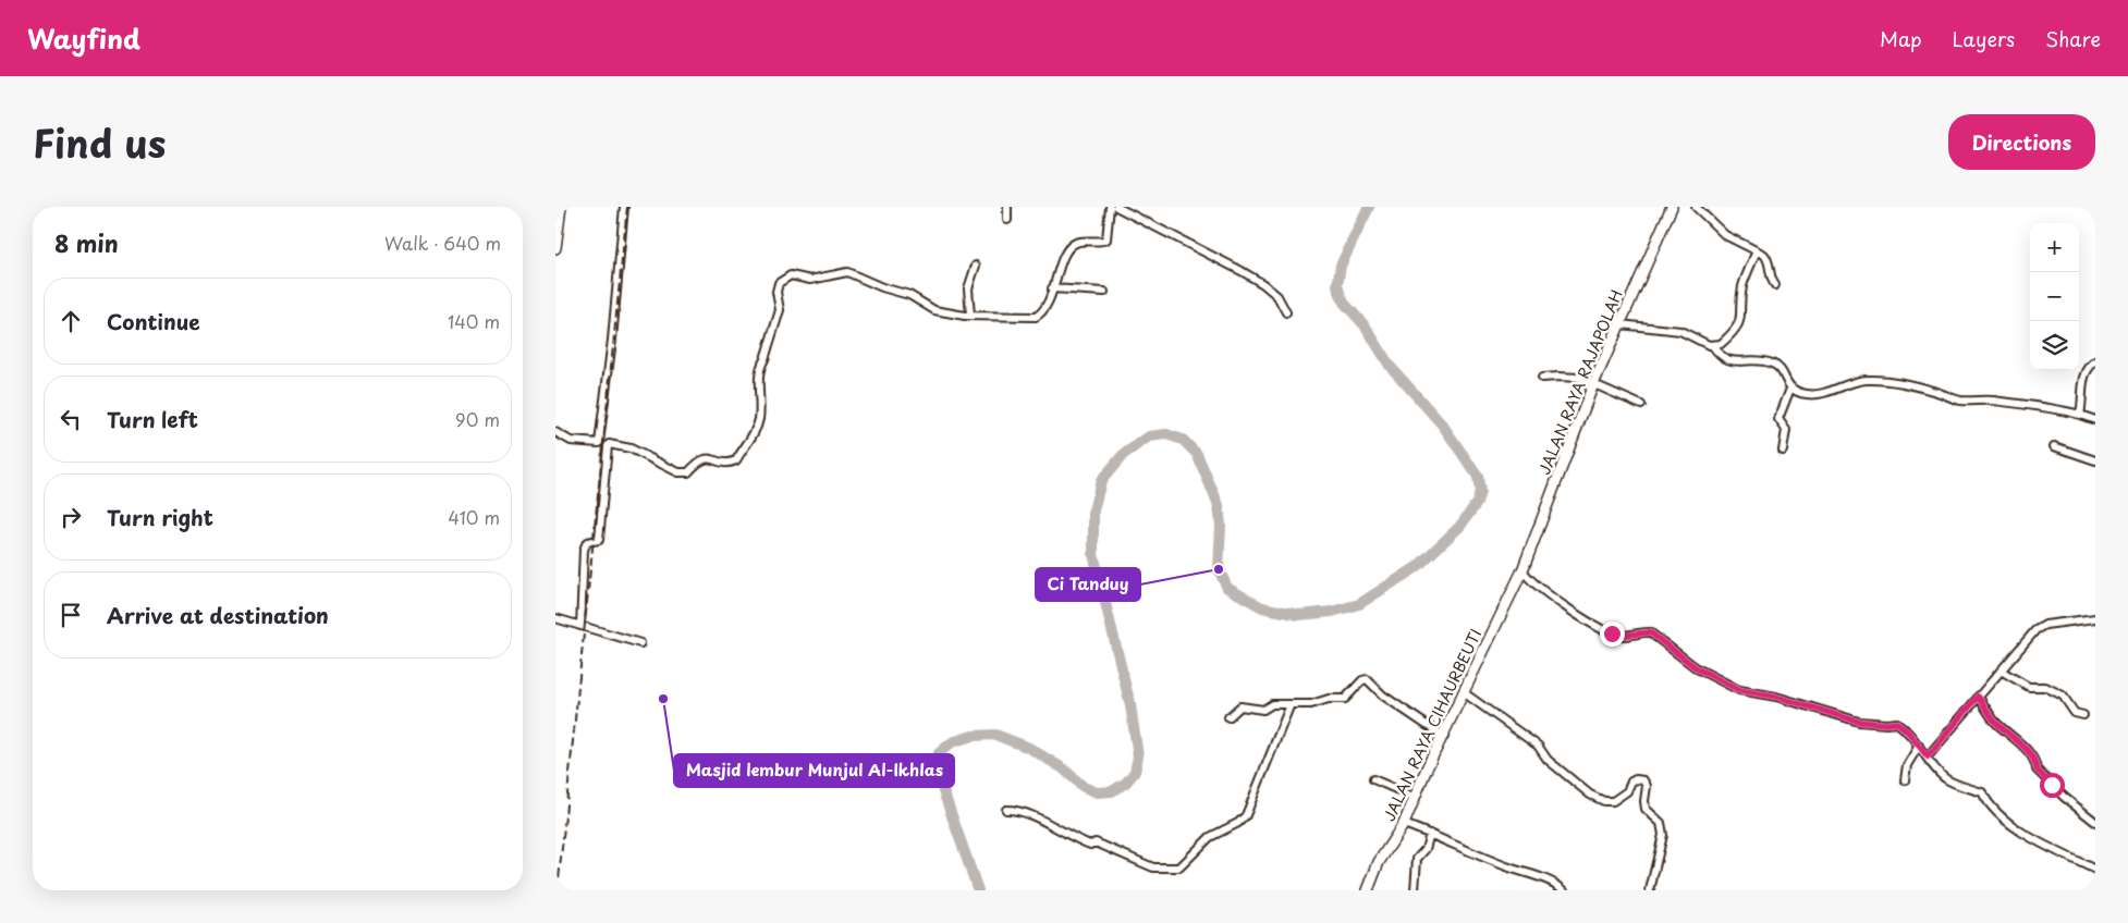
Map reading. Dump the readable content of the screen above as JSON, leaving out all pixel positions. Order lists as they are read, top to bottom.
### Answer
{
  "streets": {
    "highway": ["JALAN RAYA RAJAPOLAH", "JALAN RAYA CIHAURBEUTI"]
  },
  "crossings": [
    ["JALAN RAYA RAJAPOLAH", "JALAN RAYA CIHAURBEUTI"]
  ],
  "places": ["Ci Tanduy", "Masjid lembur Munjul Al-Ikhlas"],
  "page": {
    "header": "Wayfind",
    "nav": ["Map", "Layers", "Share"],
    "title": "Find us",
    "buttons": "Directions",
    "heading": ["8 min", "Walk · 640 m"],
    "map_buttons": ["+", "−"],
    "list": [
      ["Continue", "140 m"],
      ["Turn left", "90 m"],
      ["Turn right", "410 m"],
      "Arrive at destination"
    ]
  }
}
